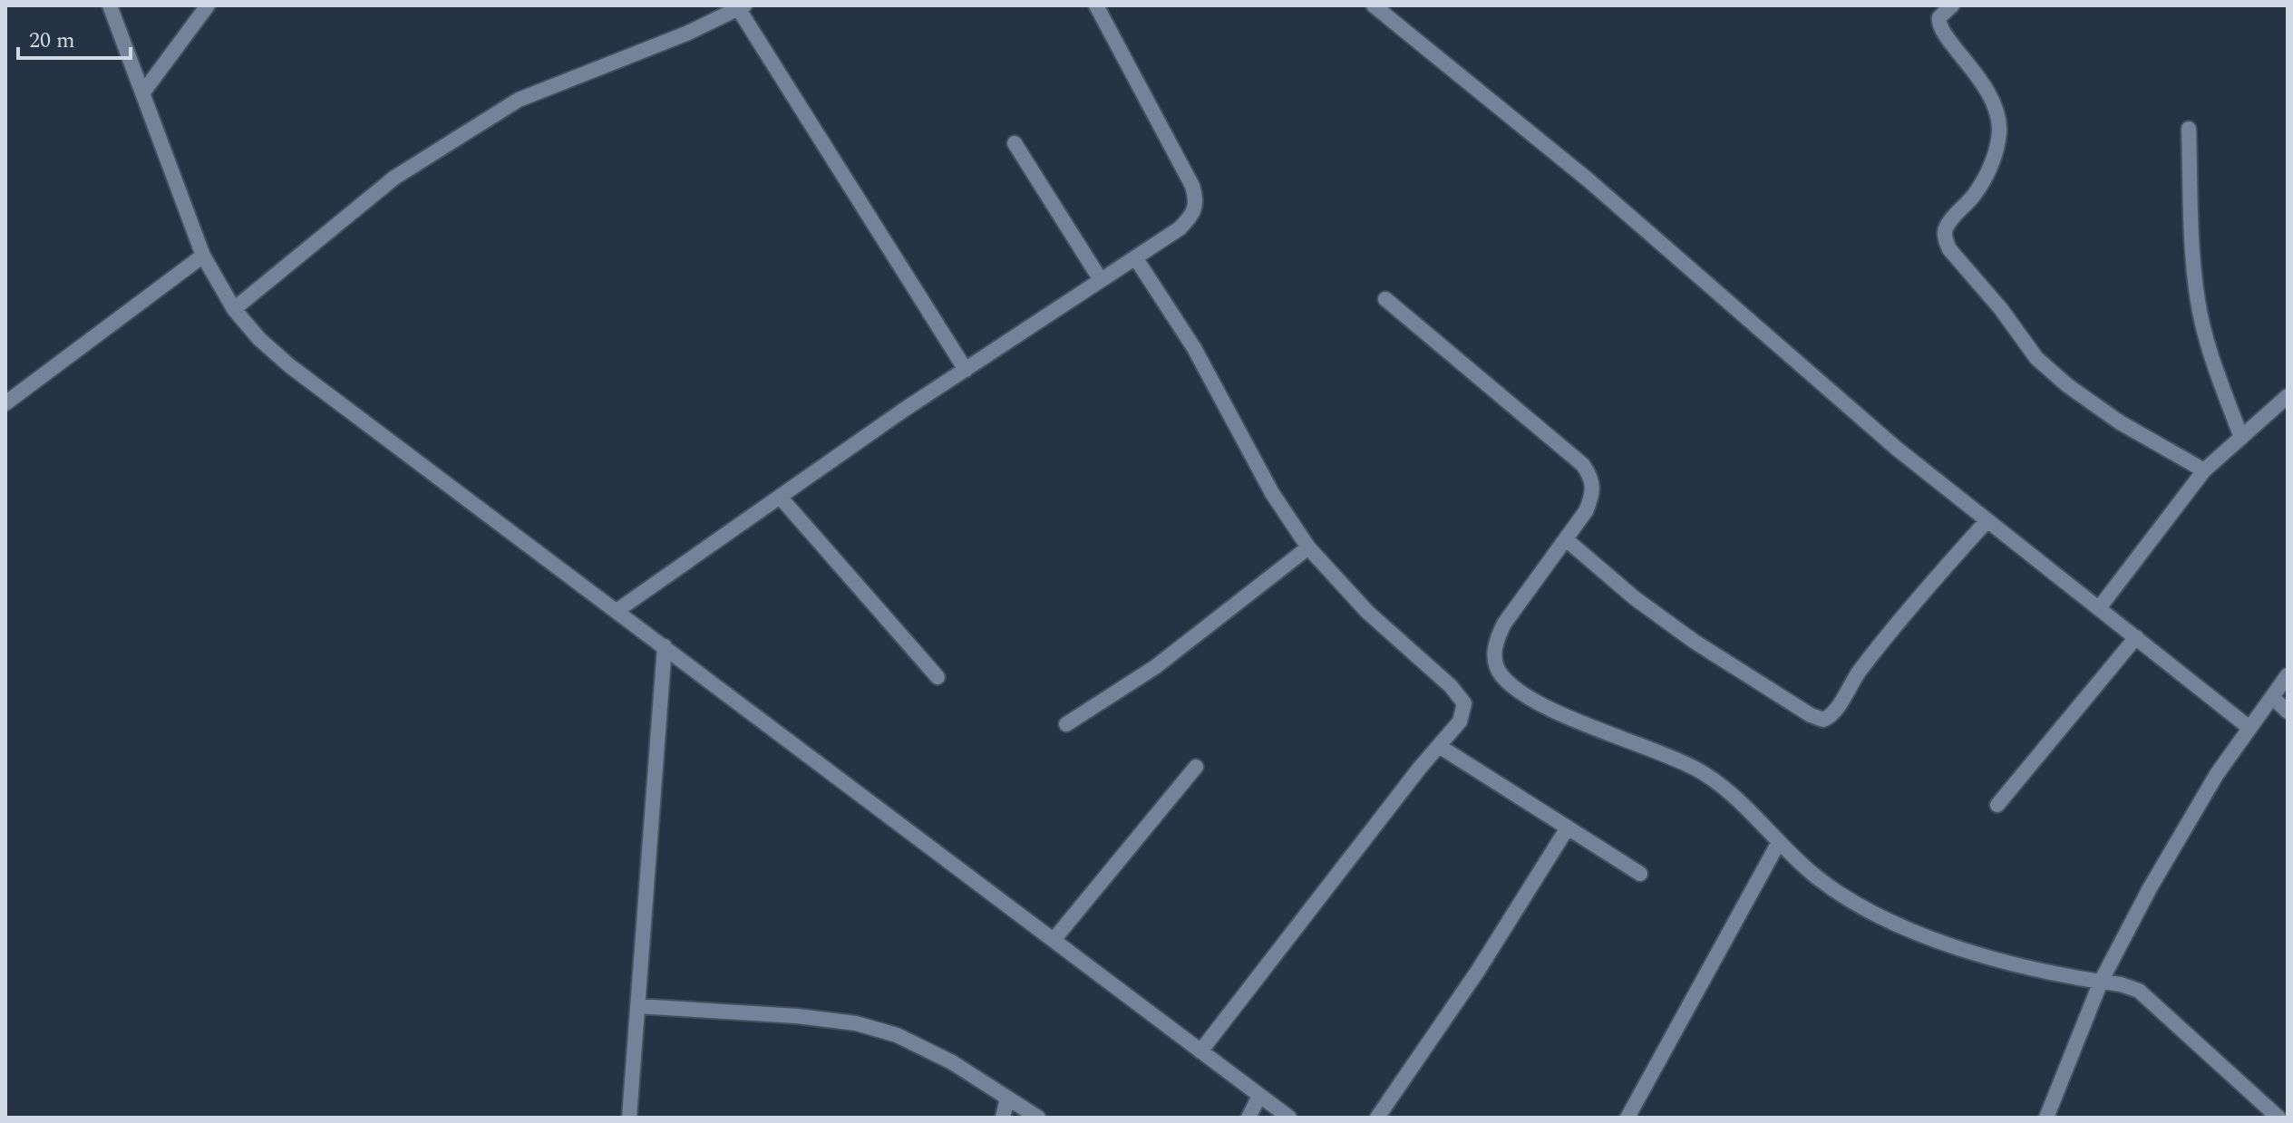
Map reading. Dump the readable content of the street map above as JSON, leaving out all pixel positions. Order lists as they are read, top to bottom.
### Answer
{
  "scale_bar": "20 m"
}
